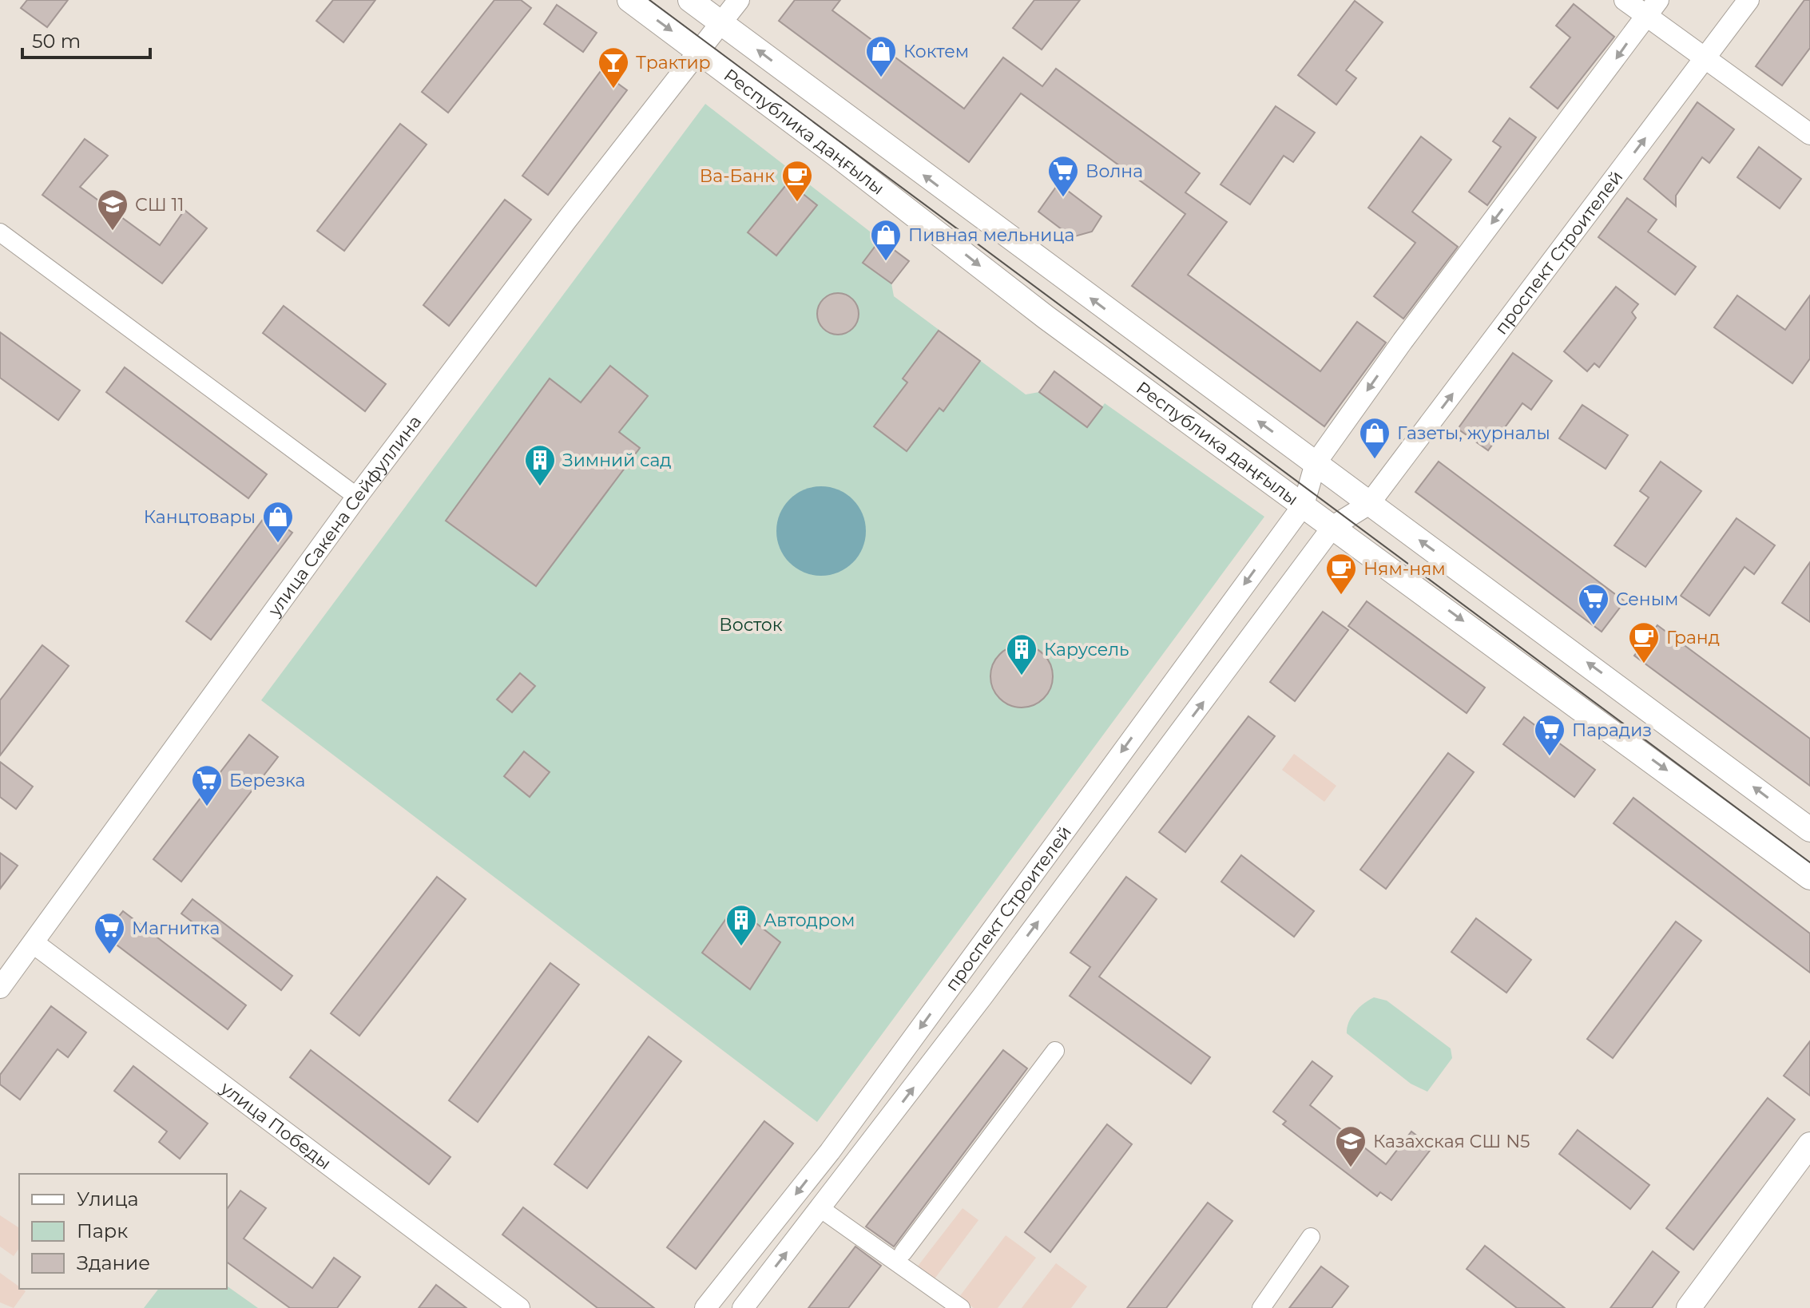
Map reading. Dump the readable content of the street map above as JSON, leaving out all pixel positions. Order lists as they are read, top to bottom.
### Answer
{
  "streets": {
    "main road": ["Республика даңғылы"],
    "street": ["проспект Строителей", "улица Сакена Сейфуллина", "улица Победы"]
  },
  "crossings": [
    ["Республика даңғылы", "проспект Строителей"],
    ["Республика даңғылы", "улица Сакена Сейфуллина"],
    ["улица Сакена Сейфуллина", "улица Победы"]
  ],
  "parks": ["Восток"],
  "places": {
    "shop": [
      "Коктем",
      "Пивная мельница",
      "Газеты, журналы",
      "Канцтовары"
    ],
    "bar": ["Трактир"],
    "supermarket": [
      "Волна",
      "Сеным",
      "Парадиз",
      "Березка",
      "Магнитка"
    ],
    "cafe": ["Ва-Банк", "Ням-ням", "Гранд"],
    "school or university": ["СШ 11", "Казахская СШ N5"],
    "building": ["Зимний сад", "Карусель", "Автодром"]
  },
  "legend": ["Улица", "Парк", "Здание"],
  "scale_bar": "50 m"
}
